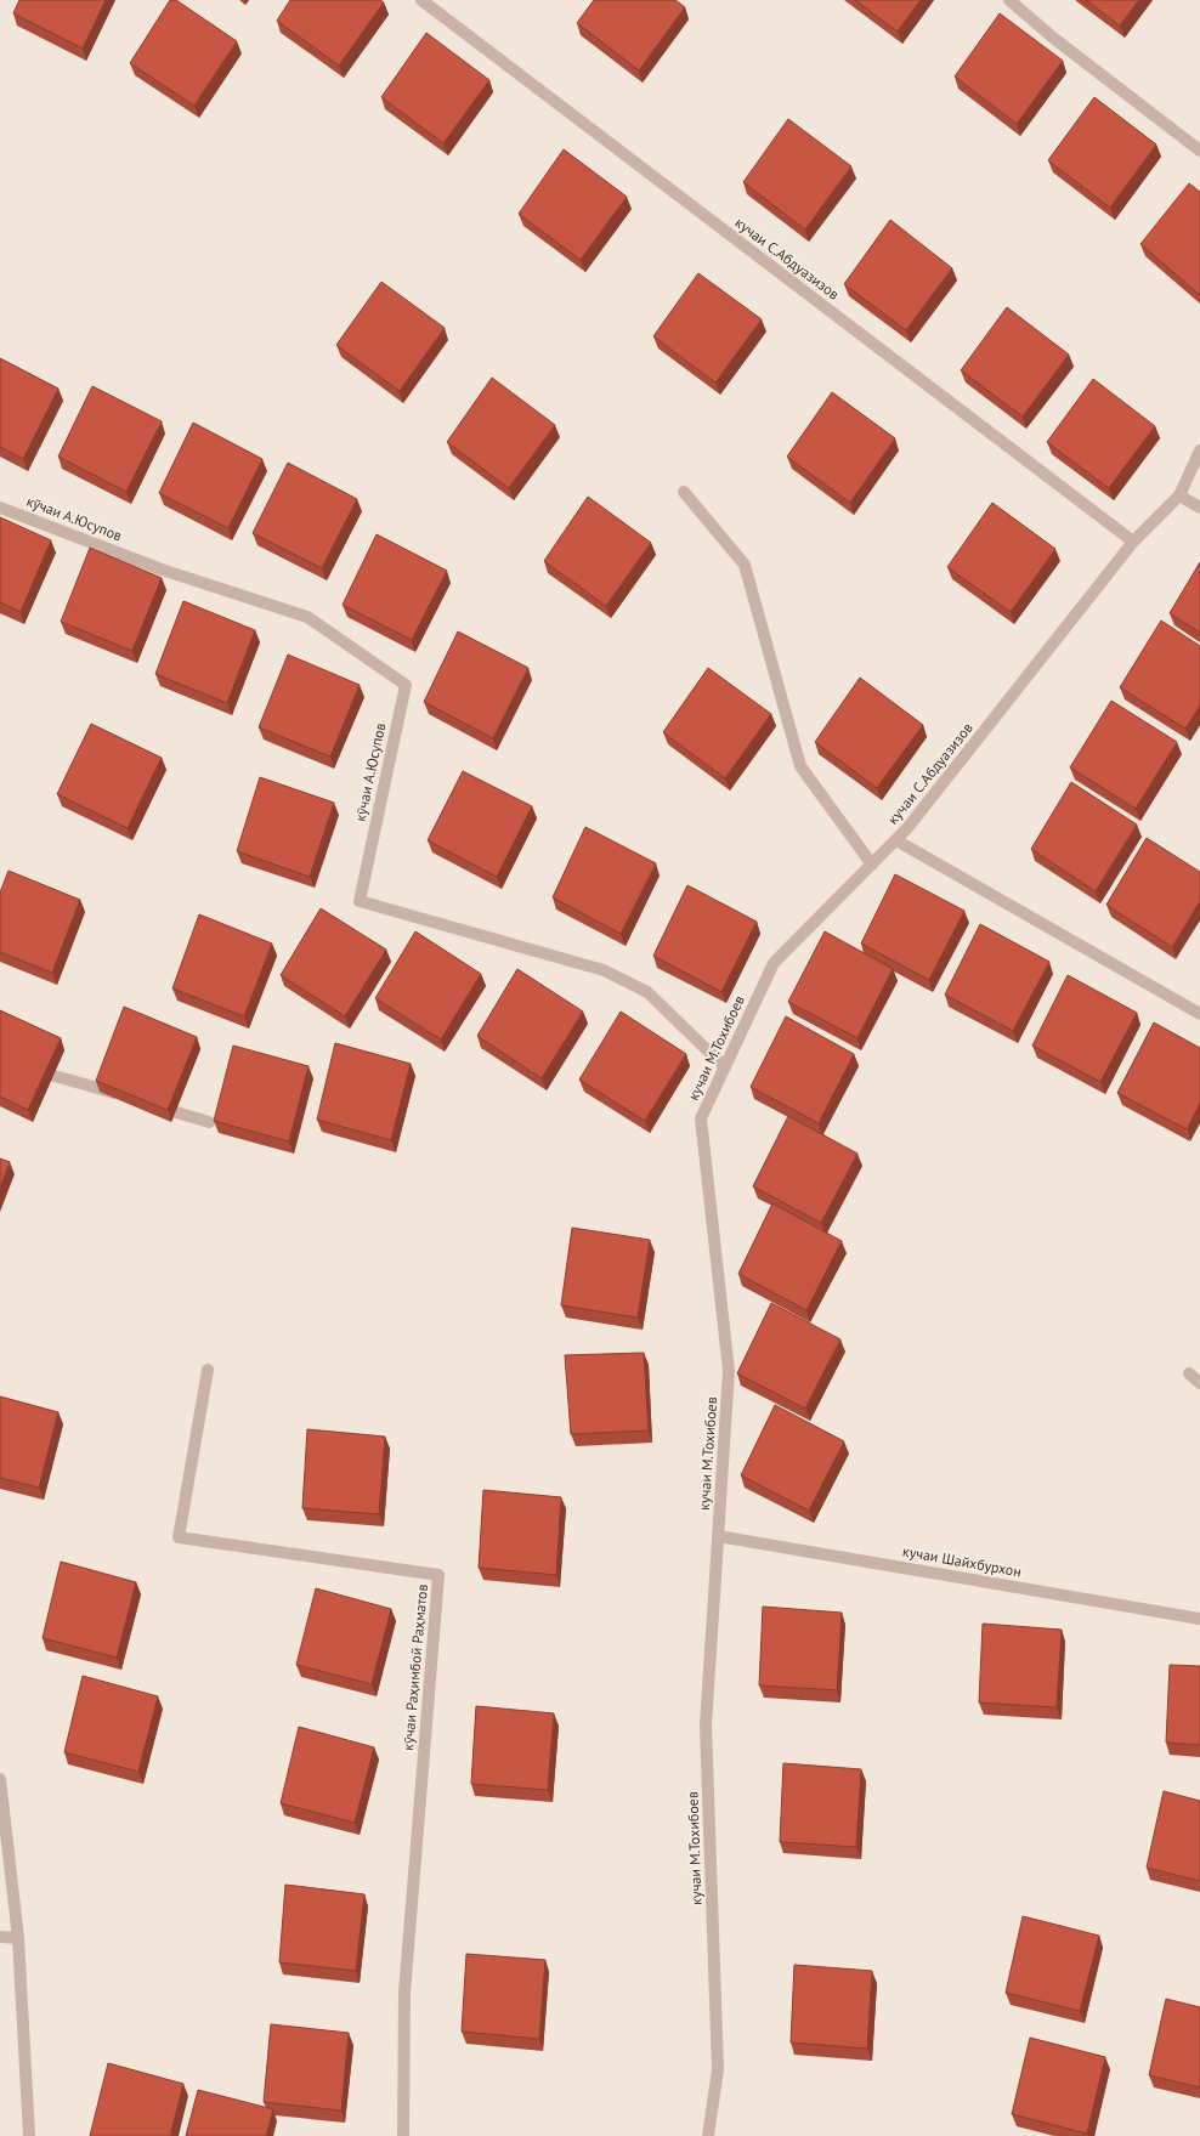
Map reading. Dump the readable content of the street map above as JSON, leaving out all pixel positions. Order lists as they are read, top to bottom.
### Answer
{
  "streets": {
    "street": [
      "кучаи С.Абдуазизов",
      "кӯчаи А.Юсупов",
      "кучаи М.Тохибоев",
      "кучаи Шайхбурхон",
      "кӯчаи Раҳимбой Раҳматов"
    ]
  },
  "crossings": [
    ["кучаи С.Абдуазизов", "кучаи М.Тохибоев"],
    ["кӯчаи А.Юсупов", "кучаи М.Тохибоев"],
    ["кучаи М.Тохибоев", "кучаи Шайхбурхон"]
  ]
}
